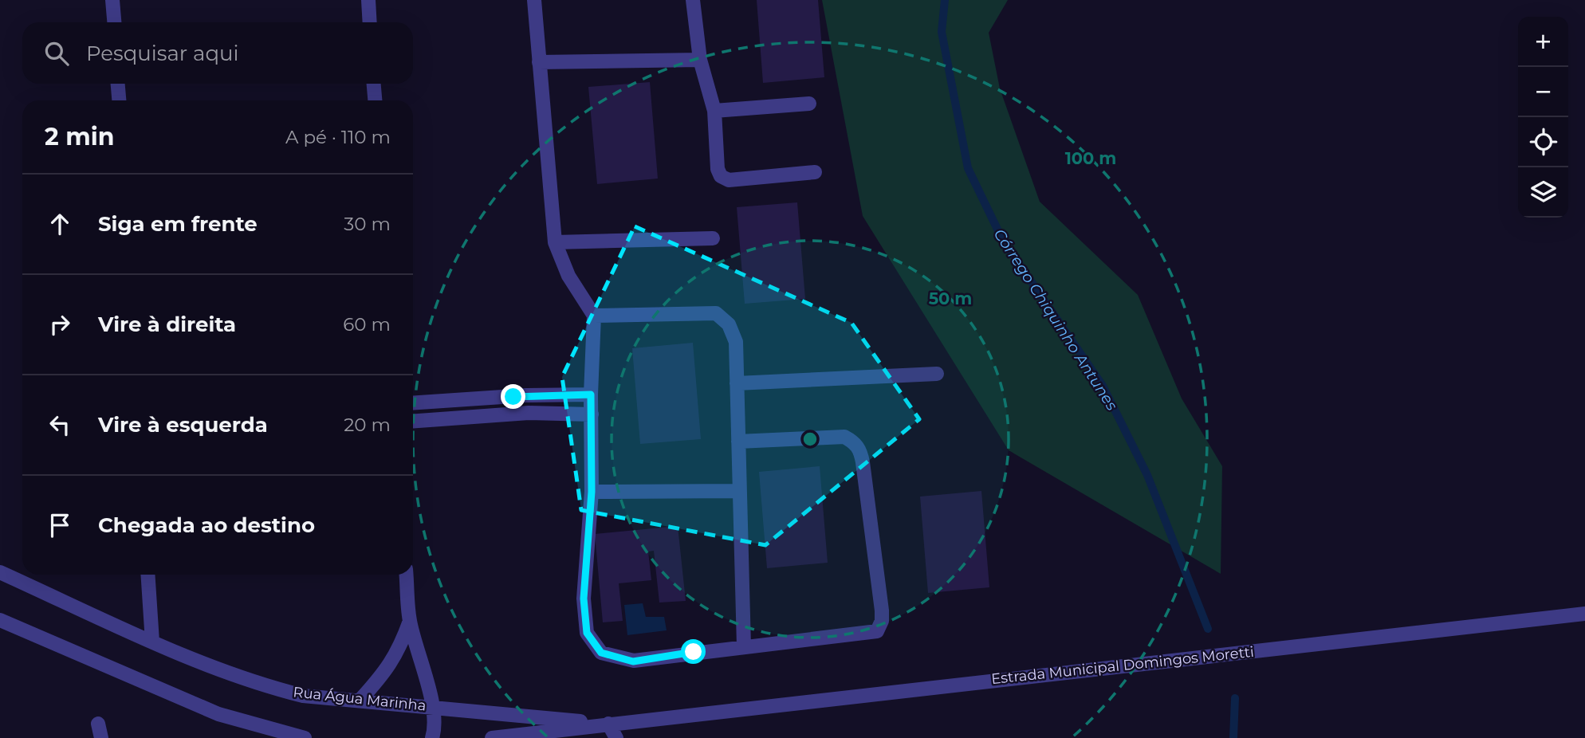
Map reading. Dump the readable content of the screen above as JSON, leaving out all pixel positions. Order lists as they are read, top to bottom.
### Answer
{
  "streets": {
    "street": ["Estrada Municipal Domingos Moretti", "Rua Água Marinha"]
  },
  "crossings": [
    ["Estrada Municipal Domingos Moretti", "Rua Água Marinha"]
  ],
  "water": ["Córrego Chiquinho Antunes"],
  "page": {
    "map_buttons": ["+", "−"],
    "search": "Pesquisar aqui",
    "heading": ["2 min", "A pé · 110 m"],
    "list": [
      ["Siga em frente", "30 m"],
      ["Vire à direita", "60 m"],
      ["Vire à esquerda", "20 m"],
      "Chegada ao destino"
    ]
  },
  "rings": ["100 m", "50 m"]
}
